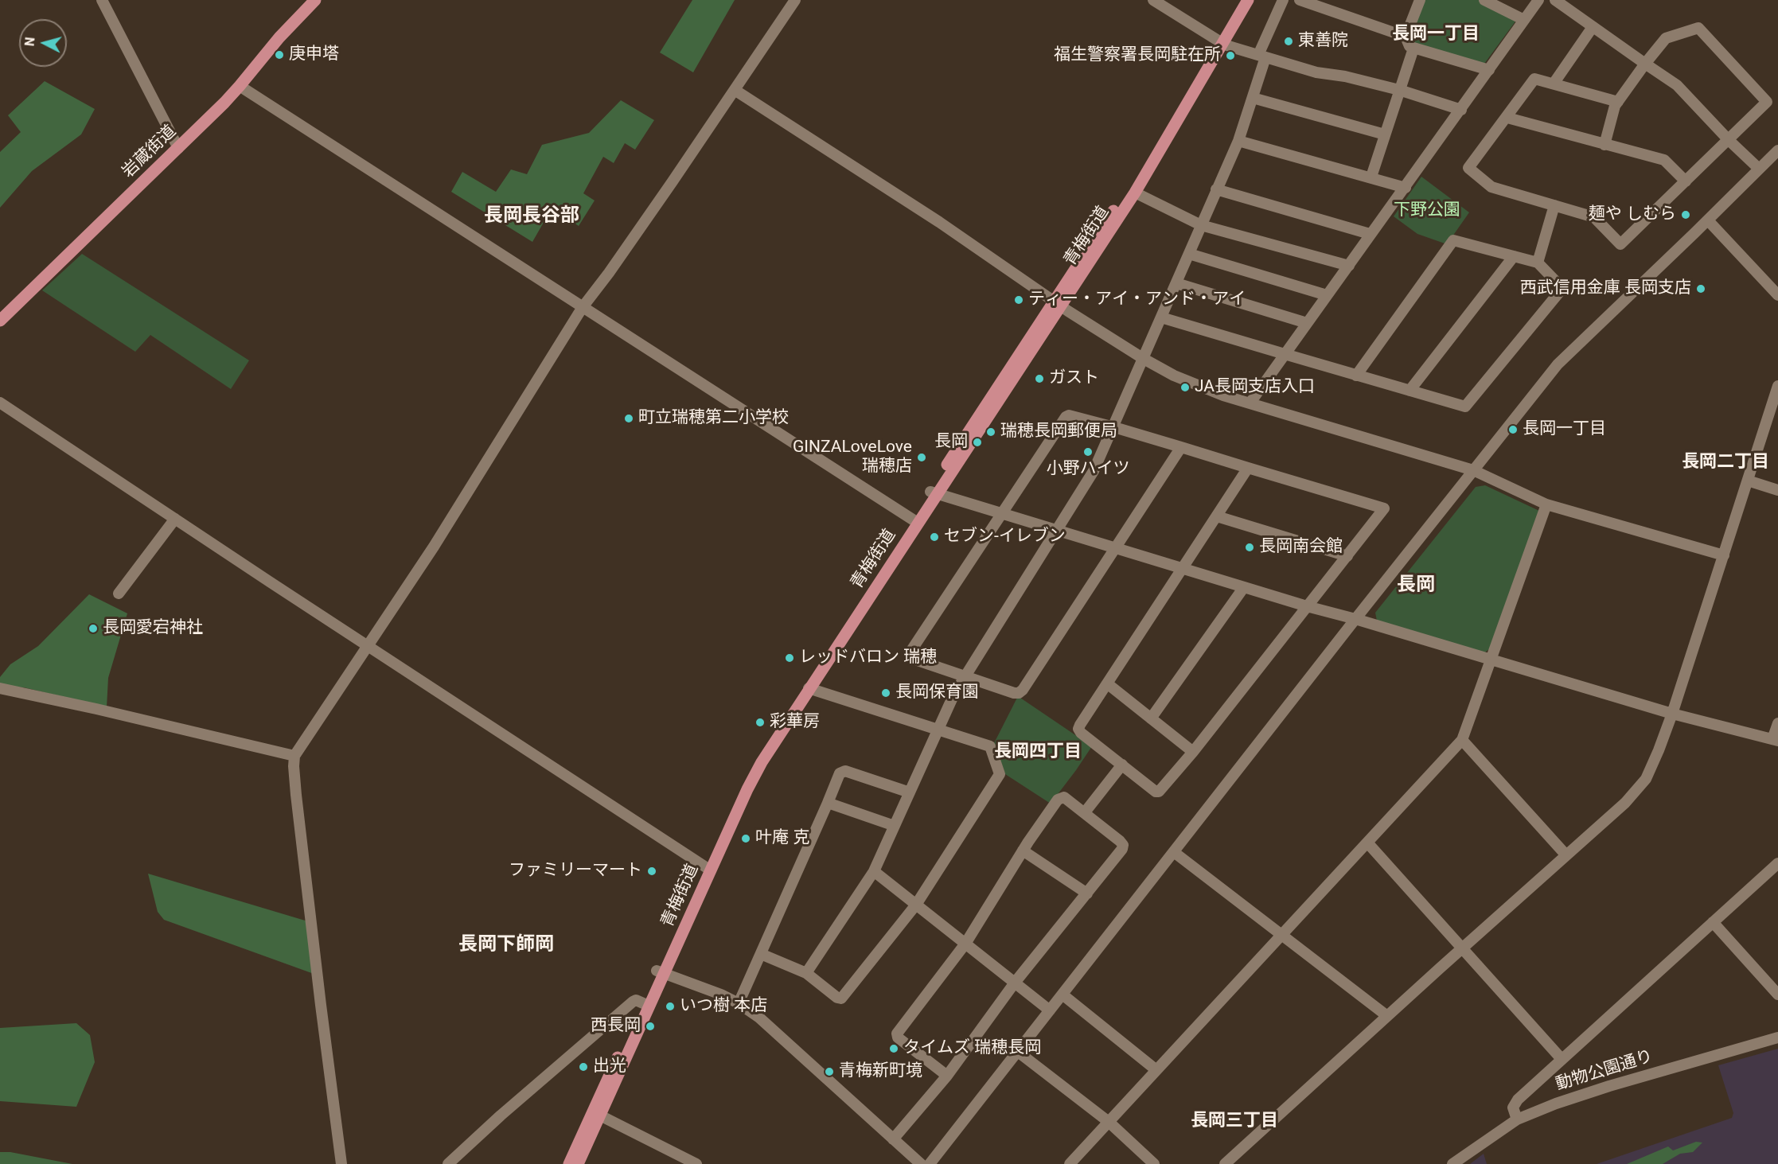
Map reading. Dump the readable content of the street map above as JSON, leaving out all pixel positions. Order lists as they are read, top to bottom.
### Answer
{
  "streets": {
    "main road": ["岩蔵街道", "青梅街道"],
    "street": ["動物公園通り"]
  },
  "districts": [
    "長岡一丁目",
    "長岡長谷部",
    "長岡二丁目",
    "長岡",
    "長岡四丁目",
    "長岡下師岡",
    "長岡三丁目"
  ],
  "parks": ["下野公園"],
  "places": [
    "東善院",
    "庚申塔",
    "福生警察署長岡駐在所",
    "麺や しむら",
    "西武信用金庫 長岡支店",
    "ティー・アイ・アンド・アイ",
    "ガスト",
    "JA長岡支店入口",
    "町立瑞穂第二小学校",
    "長岡一丁目",
    "瑞穂長岡郵便局",
    "長岡",
    "小野ハイツ",
    "GINZALoveLove 瑞穂店",
    "セブン-イレブン",
    "長岡南会館",
    "長岡愛宕神社",
    "レッドバロン 瑞穂",
    "長岡保育園",
    "彩華房",
    "叶庵 克",
    "ファミリーマート",
    "いつ樹 本店",
    "西長岡",
    "タイムズ 瑞穂長岡",
    "出光",
    "青梅新町境"
  ],
  "north": "left"
}
